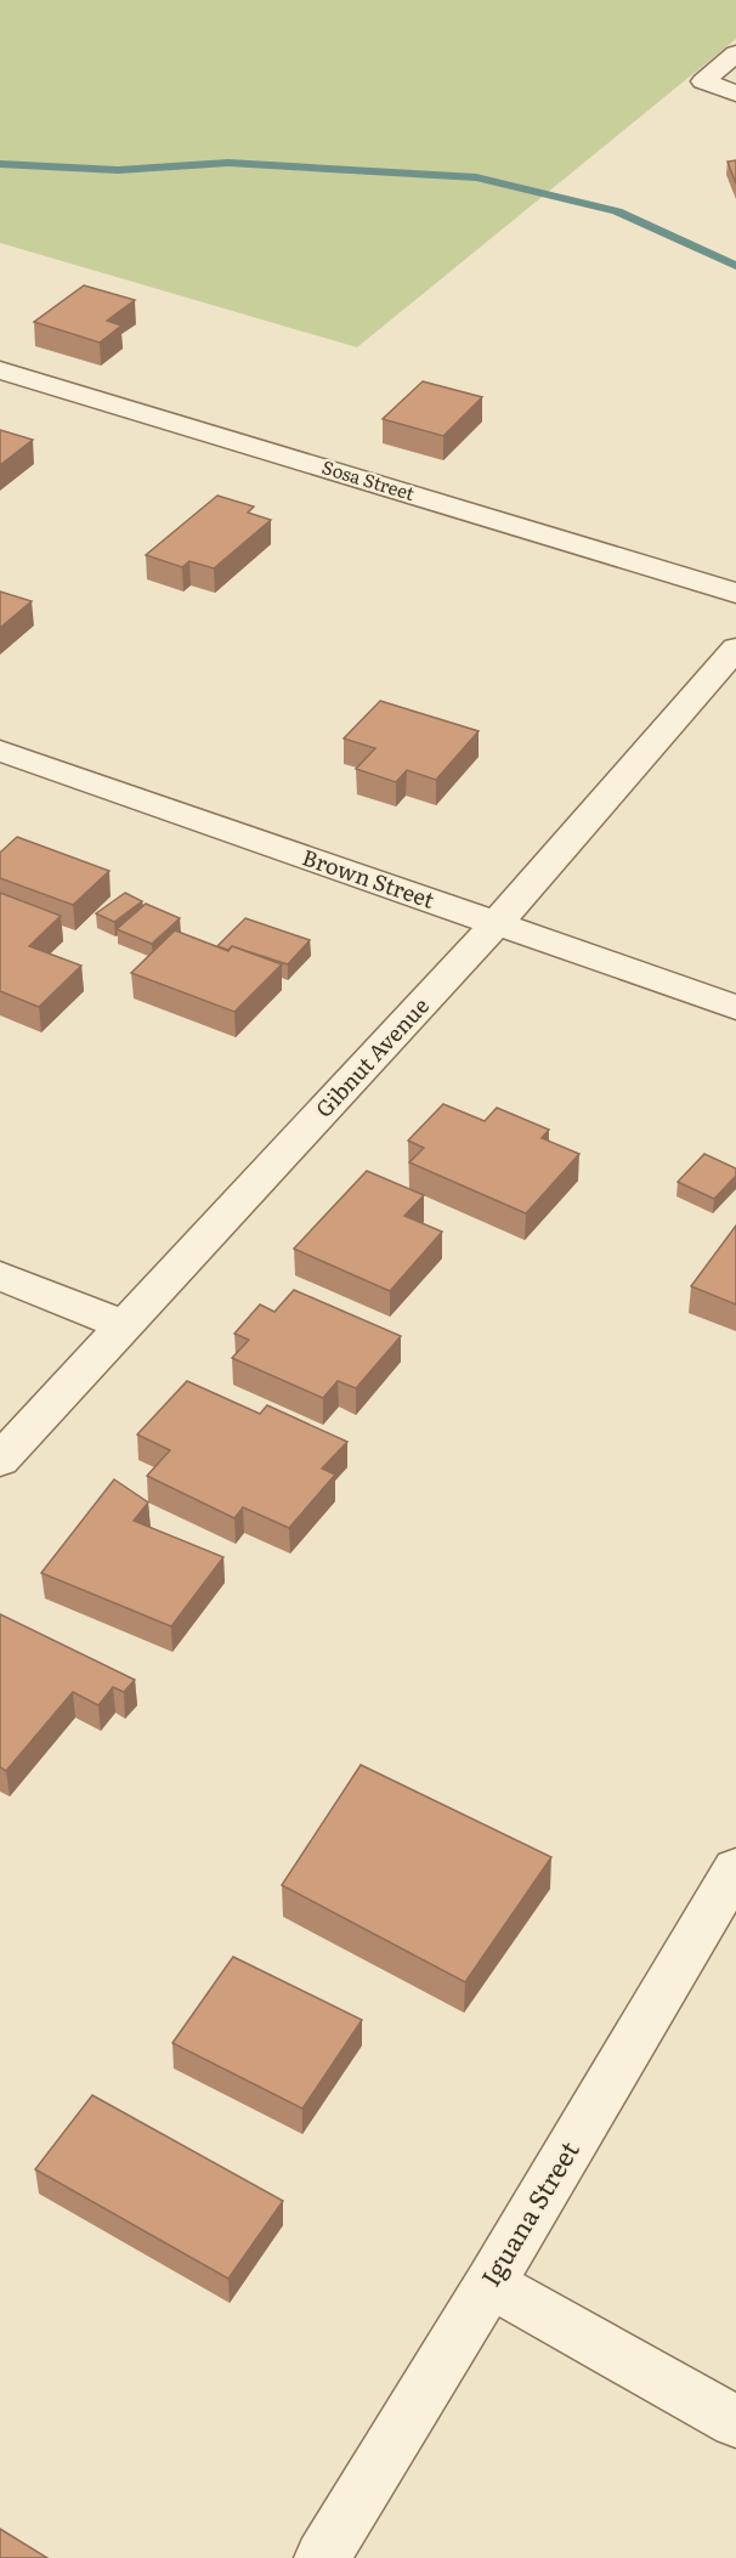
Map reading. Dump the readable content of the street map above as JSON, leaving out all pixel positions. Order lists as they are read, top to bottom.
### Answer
{
  "streets": {
    "street": [
      "Sosa Street",
      "Brown Street",
      "Gibnut Avenue",
      "Iguana Street"
    ]
  },
  "crossings": [
    ["Brown Street", "Gibnut Avenue"]
  ]
}
